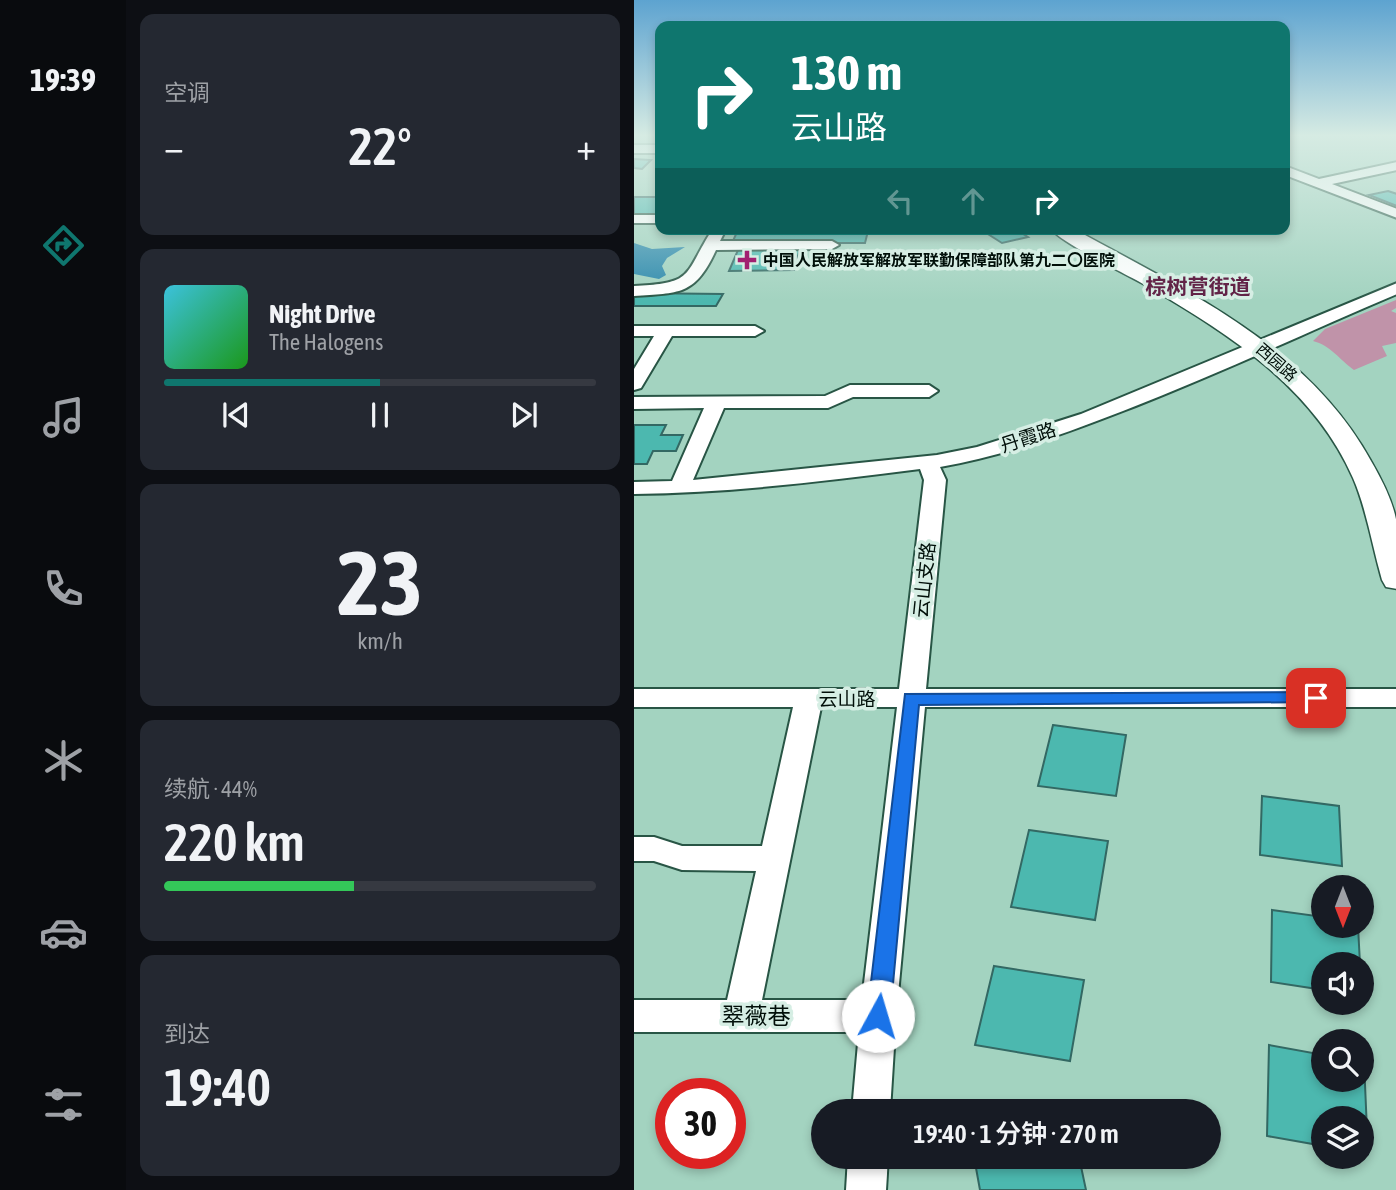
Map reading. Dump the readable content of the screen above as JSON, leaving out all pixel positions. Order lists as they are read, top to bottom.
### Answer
{
  "streets": {
    "main road": ["西园路"],
    "street": [
      "丹霞路",
      "云山支路",
      "云山路",
      "翠薇巷"
    ]
  },
  "crossings": [
    ["西园路", "丹霞路"],
    ["丹霞路", "云山支路"],
    ["云山支路", "云山路"],
    ["云山支路", "翠薇巷"]
  ],
  "districts": ["棕树营街道"],
  "places": {
    "health": ["中国人民解放军解放军联勤保障部队第九二〇医院"]
  },
  "north": "bottom",
  "page": {
    "tabs": "19:39",
    "tile": [
      "空调",
      ["23", "km/h"],
      ["续航 · 44%", "220 km"],
      ["到达", "19:40"]
    ],
    "turn": ["130 m", "云山路"],
    "heat": ["−", "22°", "+"],
    "song": ["Night Drive", "The Halogens"],
    "limit": "30",
    "trip": "19:40 · 1 分钟 · 270 m"
  }
}
